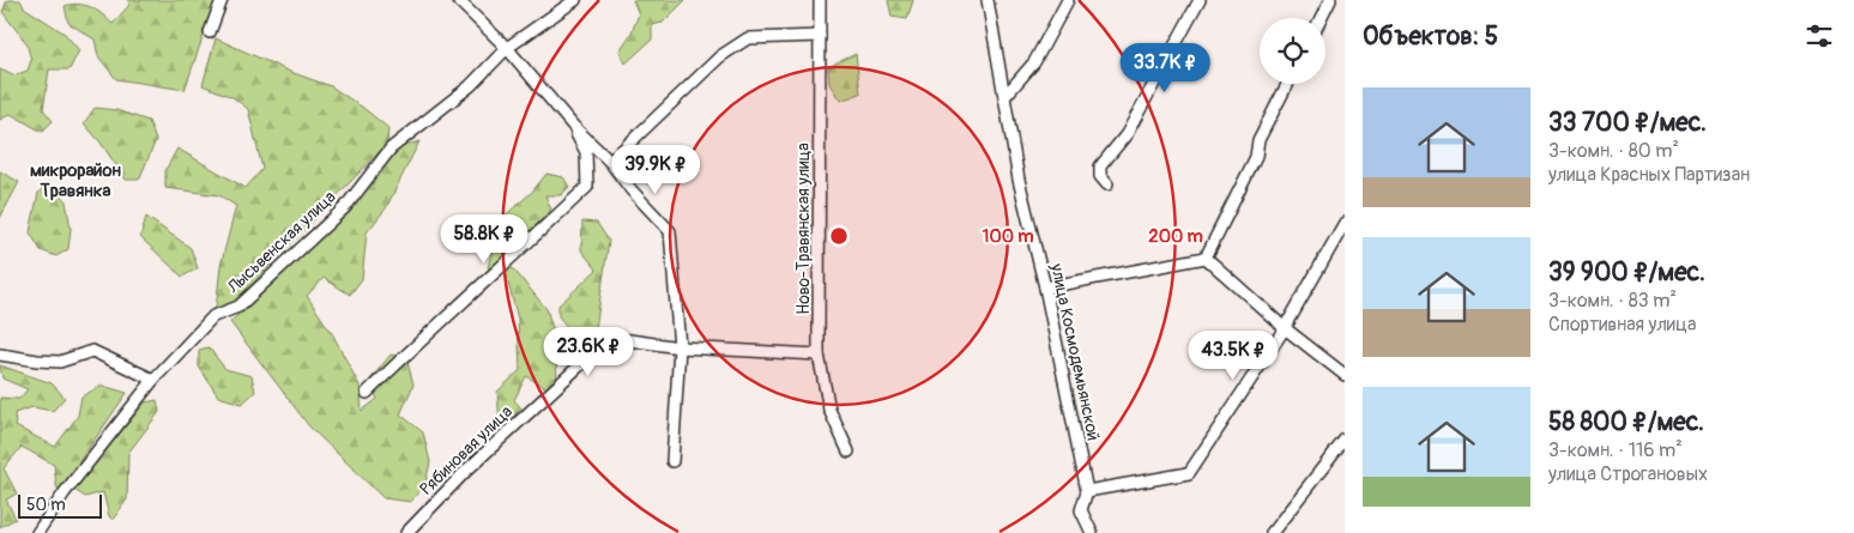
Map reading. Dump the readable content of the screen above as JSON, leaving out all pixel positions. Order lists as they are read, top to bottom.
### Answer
{
  "streets": {
    "street": [
      "Ново-Травянская улица",
      "Лысьвенская улица",
      "улица Космодемьянской",
      "Рябиновая улица"
    ]
  },
  "crossings": [
    ["Ново-Травянская улица", "Рябиновая улица"]
  ],
  "districts": ["микрорайон Травянка"],
  "scale_bar": "50 m",
  "page": {
    "heading": "Объектов: 5",
    "price": [
      "33.7K ₽",
      "39.9K ₽",
      "58.8K ₽",
      "23.6K ₽",
      "43.5K ₽"
    ],
    "list": [
      {
        "name": "33 700 ₽/мес.",
        "note": "3-комн. · 80 m² · улица Красных Партизан"
      },
      {
        "name": "39 900 ₽/мес.",
        "note": "3-комн. · 83 m² · Спортивная улица"
      },
      {
        "name": "58 800 ₽/мес.",
        "note": "3-комн. · 116 m² · улица Строгановых"
      }
    ],
    "scale": "50 m"
  },
  "rings": ["100 m", "200 m"]
}
